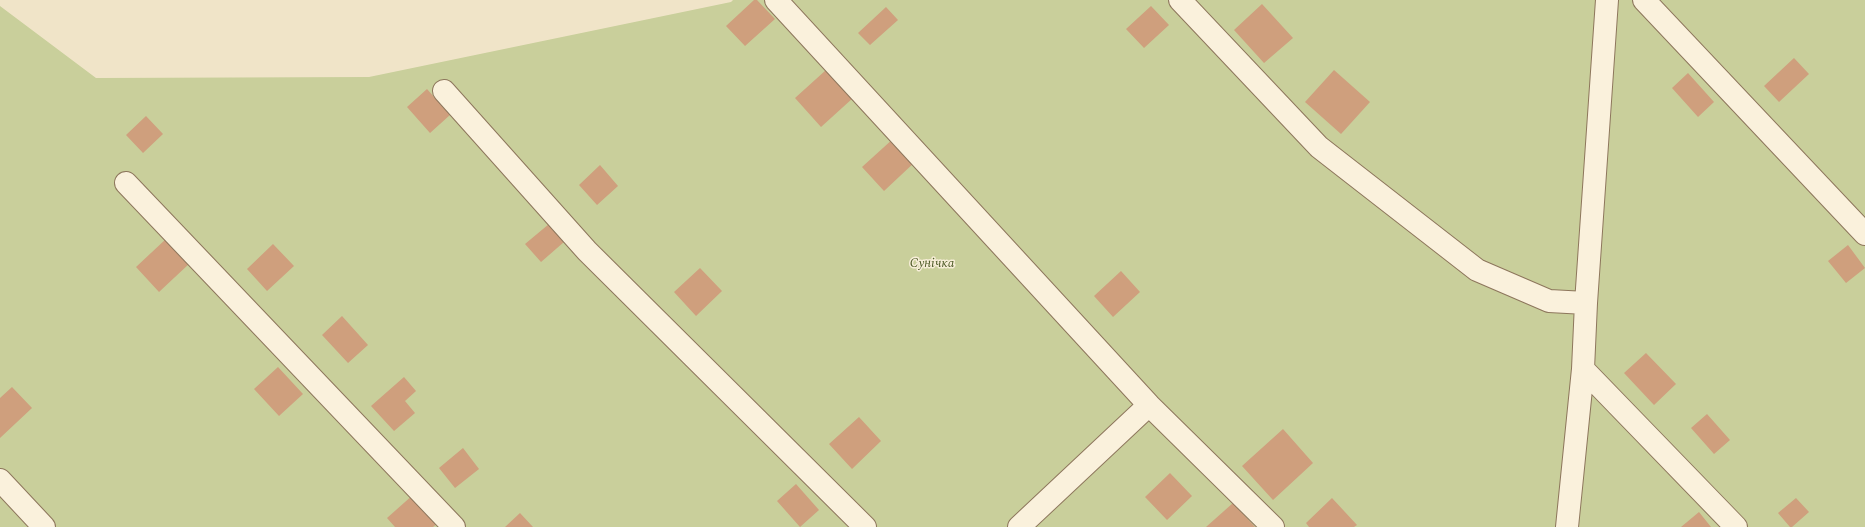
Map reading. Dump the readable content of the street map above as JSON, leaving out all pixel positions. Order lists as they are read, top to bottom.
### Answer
{
  "parks": ["Сунічка"]
}
